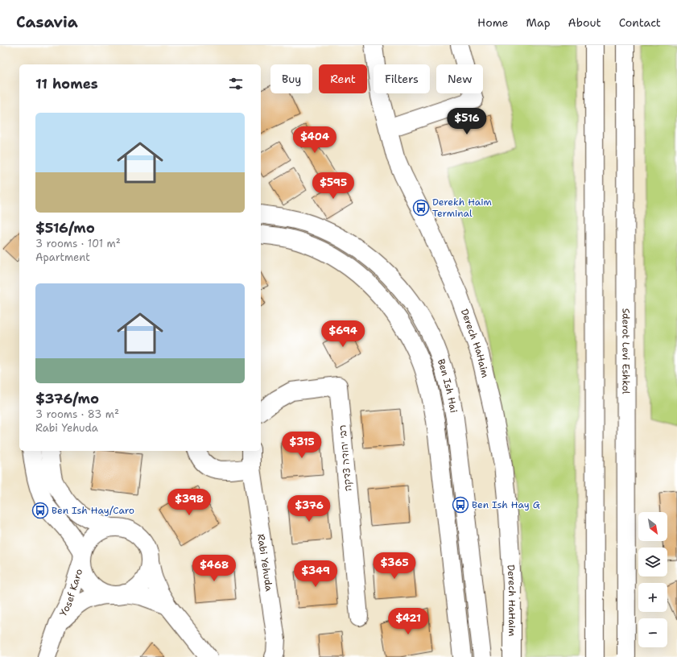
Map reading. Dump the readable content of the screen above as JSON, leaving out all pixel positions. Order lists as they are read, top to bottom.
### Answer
{
  "streets": {
    "street": [
      "Derech HaHaim",
      "Sderot Levi Eshkol",
      "Ben Ish Hai",
      "רבי יהודה צדקה",
      "Rabi Yehuda",
      "Yosef Karo"
    ]
  },
  "places": {
    "bus stop": ["Derekh Haim Terminal", "Ben Ish Hay G", "Ben Ish Hay/Caro"]
  },
  "north": "bottom right",
  "page": {
    "header": "Casavia",
    "nav": [
      "Home",
      "Map",
      "About",
      "Contact"
    ],
    "chip": [
      "Buy",
      "Rent",
      "Filters",
      "New"
    ],
    "heading": "11 homes",
    "list": [
      {
        "name": "$516/mo",
        "note": "3 rooms · 101 m² · Apartment"
      },
      {
        "name": "$376/mo",
        "note": "3 rooms · 83 m² · Rabi Yehuda"
      }
    ],
    "price": [
      "$516",
      "$404",
      "$595",
      "$694",
      "$315",
      "$398",
      "$376",
      "$365",
      "$468",
      "$349",
      "$421"
    ],
    "map_buttons": ["+", "−"]
  }
}
